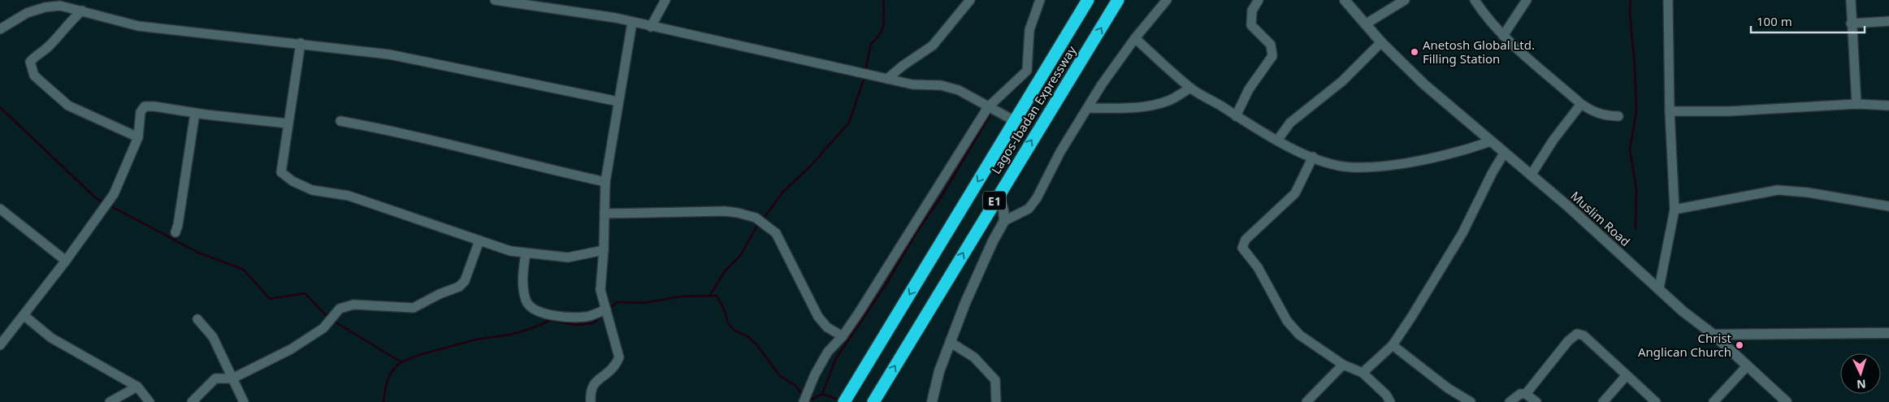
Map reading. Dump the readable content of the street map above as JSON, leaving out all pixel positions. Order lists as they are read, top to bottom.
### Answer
{
  "streets": {
    "highway": ["Lagos-Ibadan Expressway", "E1"],
    "street": ["Muslim Road"]
  },
  "places": ["Anetosh Global Ltd. Filling Station", "Christ Anglican Church"],
  "scale_bar": "100 m",
  "north": "bottom"
}
